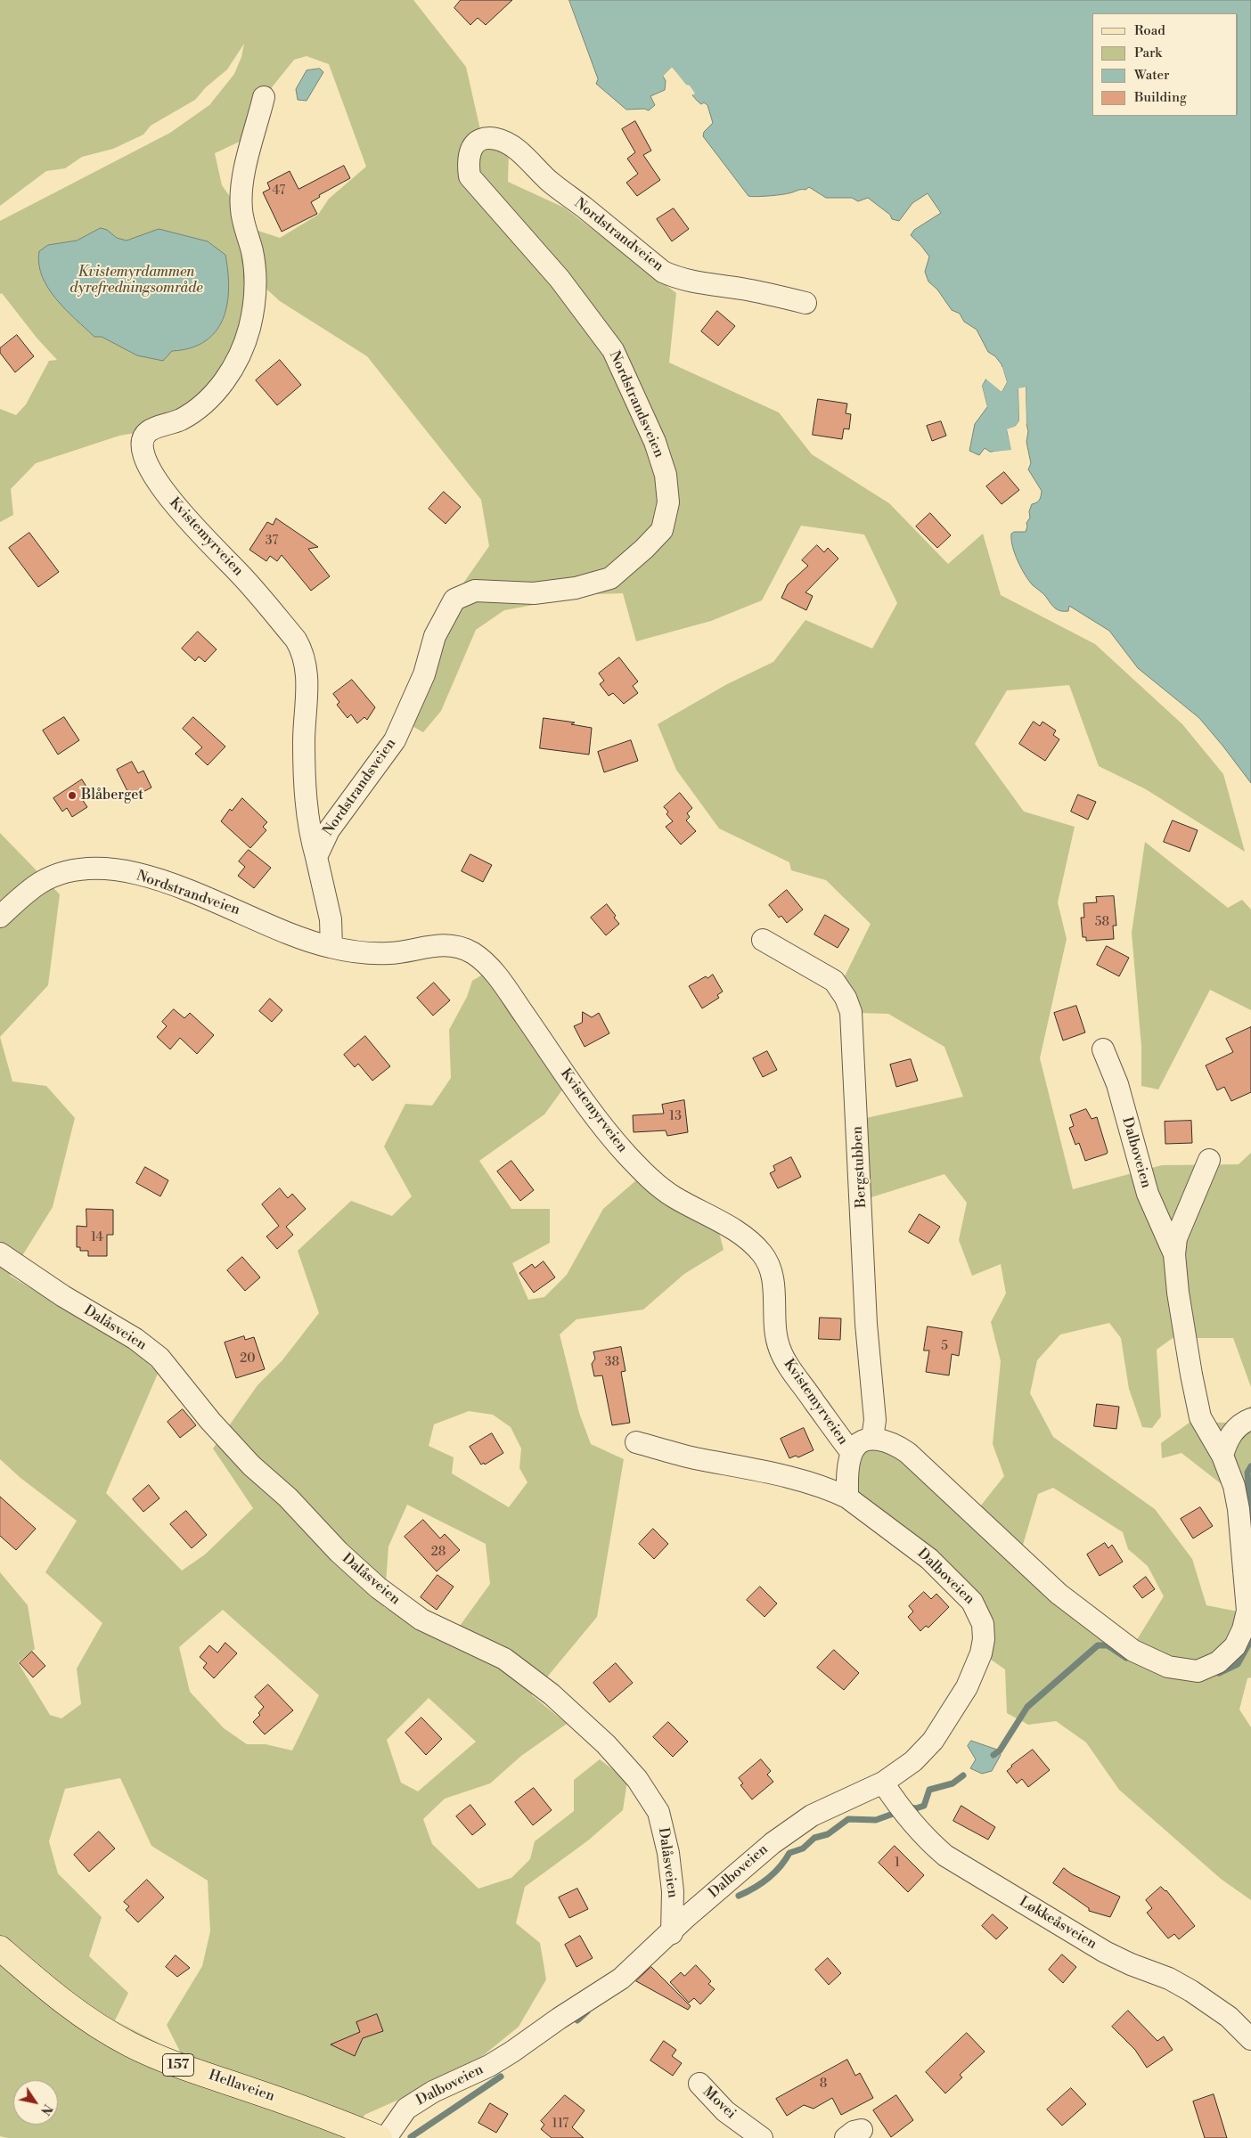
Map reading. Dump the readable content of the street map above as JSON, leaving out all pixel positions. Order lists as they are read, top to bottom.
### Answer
{
  "streets": {
    "main road": ["157", "Hellaveien"],
    "street": [
      "Nordstrandveien",
      "Nordstrandsveien",
      "Kvistemyrveien",
      "Dalboveien",
      "Bergstubben",
      "Dalåsveien",
      "Løkkeåsveien",
      "Movei"
    ]
  },
  "crossings": [
    ["Nordstrandveien", "Nordstrandsveien"],
    ["Nordstrandveien", "Kvistemyrveien"],
    ["Nordstrandsveien", "Kvistemyrveien"],
    ["Dalboveien", "Bergstubben"],
    ["Dalboveien", "Dalåsveien"],
    ["Dalboveien", "Løkkeåsveien"]
  ],
  "parks": ["Kvistemyrdammen dyrefredningsområde"],
  "places": ["Blåberget"],
  "house_numbers": [
    "47",
    "37",
    "58",
    "13",
    "14",
    "5",
    "20",
    "38",
    "28",
    "1",
    "8",
    "117"
  ],
  "legend": [
    "Road",
    "Park",
    "Water",
    "Building"
  ],
  "north": "bottom right"
}
